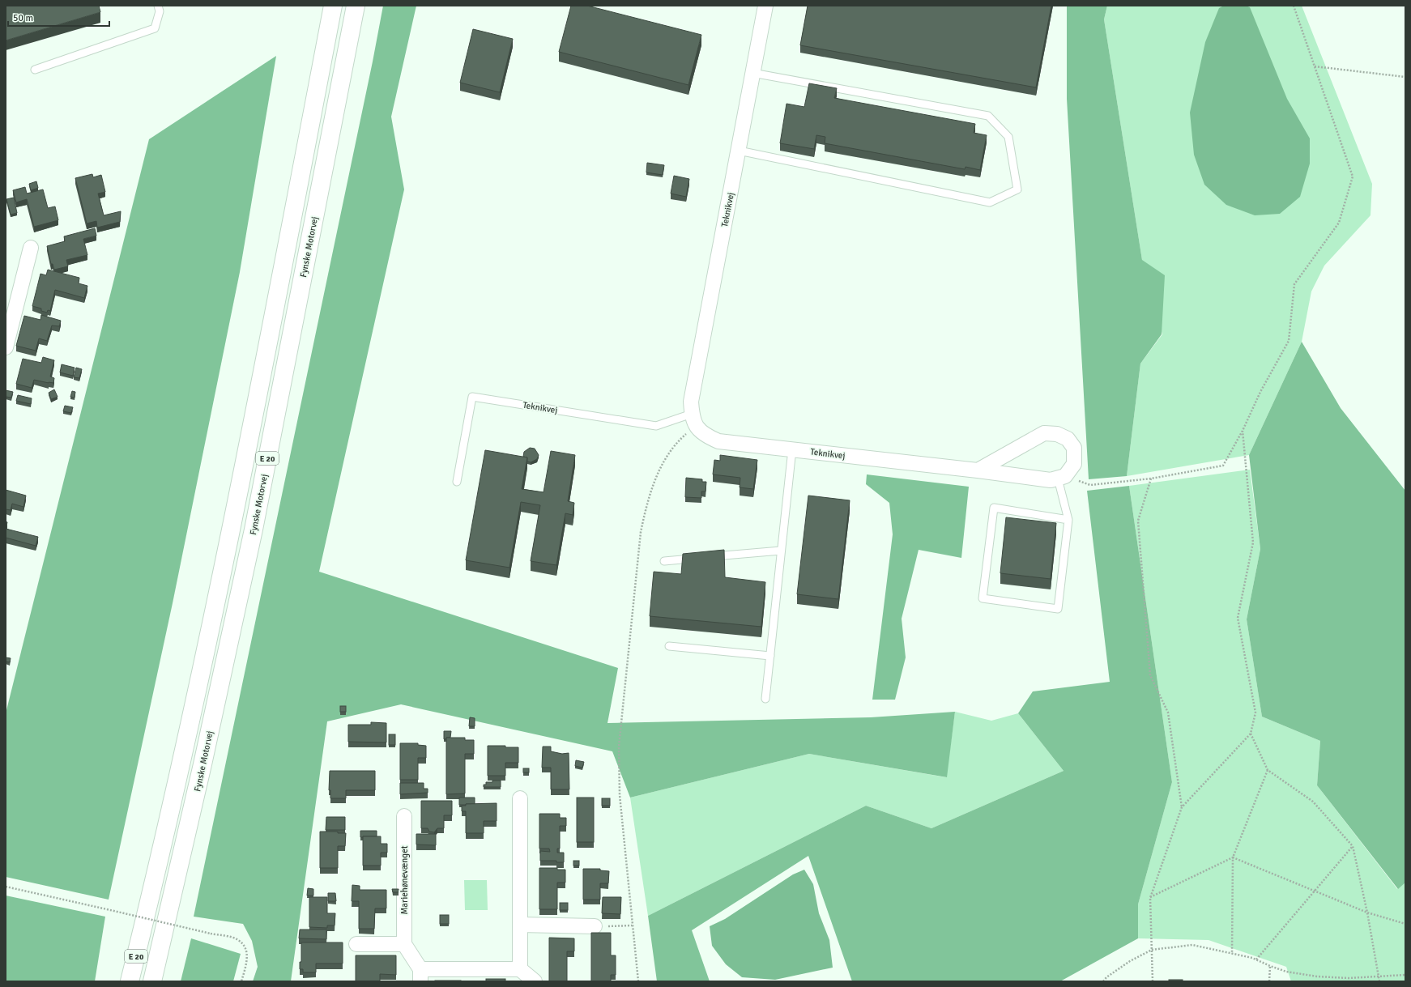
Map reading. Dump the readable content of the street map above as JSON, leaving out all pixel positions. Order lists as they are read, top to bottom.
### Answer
{
  "streets": {
    "highway": ["Fynske Motorvej", "E 20"],
    "street": ["Teknikvej", "Mariehønevænget"]
  },
  "scale_bar": "50 m"
}
